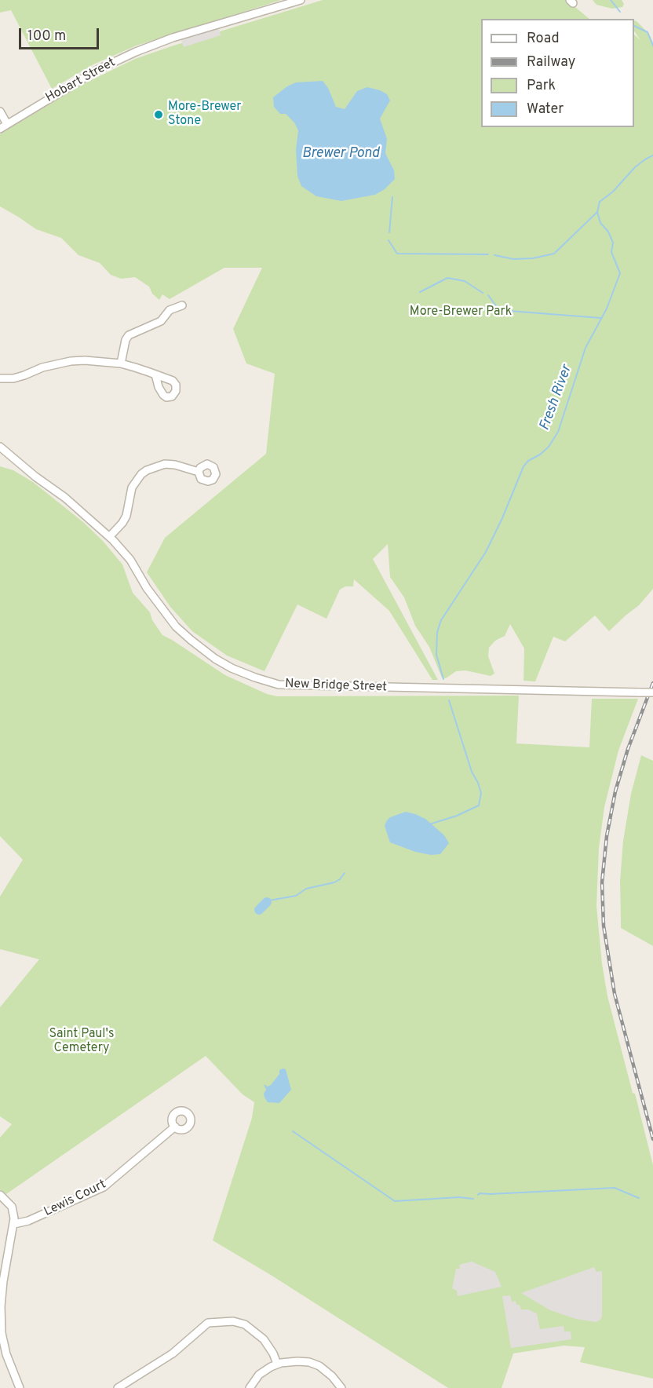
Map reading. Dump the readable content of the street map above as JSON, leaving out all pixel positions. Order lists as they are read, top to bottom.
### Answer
{
  "streets": {
    "street": ["Hobart Street", "New Bridge Street", "Lewis Court"]
  },
  "water": ["Brewer Pond", "Fresh River"],
  "parks": ["More-Brewer Park", "Saint Paul's Cemetery"],
  "places": ["More-Brewer Stone"],
  "legend": [
    "Road",
    "Railway",
    "Park",
    "Water"
  ],
  "scale_bar": "100 m"
}
